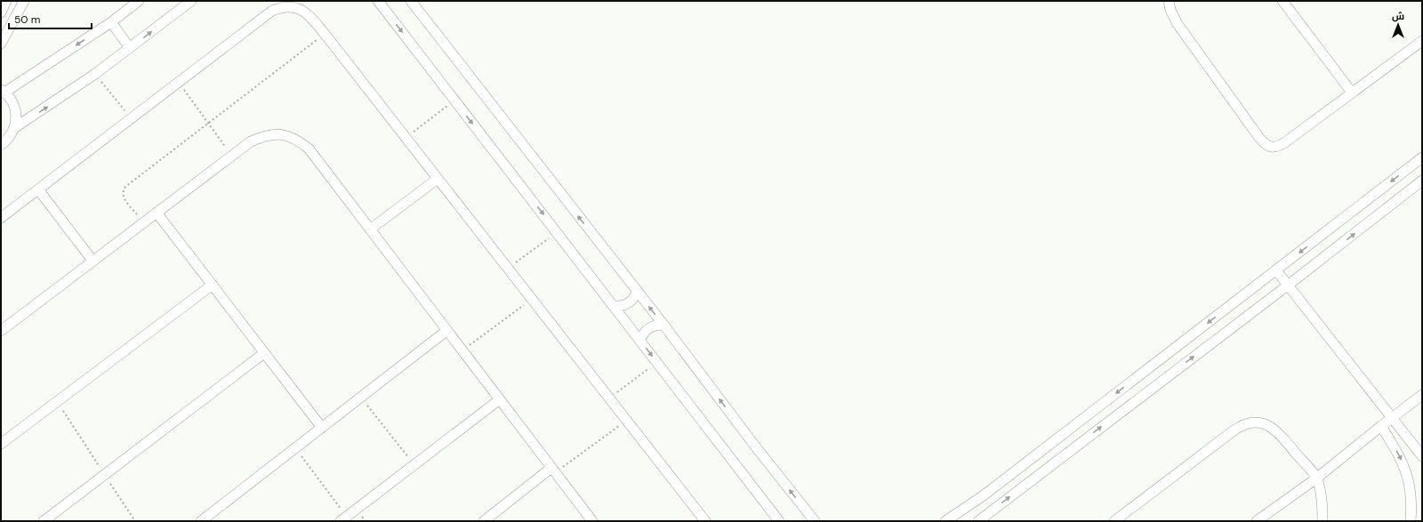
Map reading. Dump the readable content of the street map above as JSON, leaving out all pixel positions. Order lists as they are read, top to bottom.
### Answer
{
  "scale_bar": "50 m",
  "north": "top"
}
